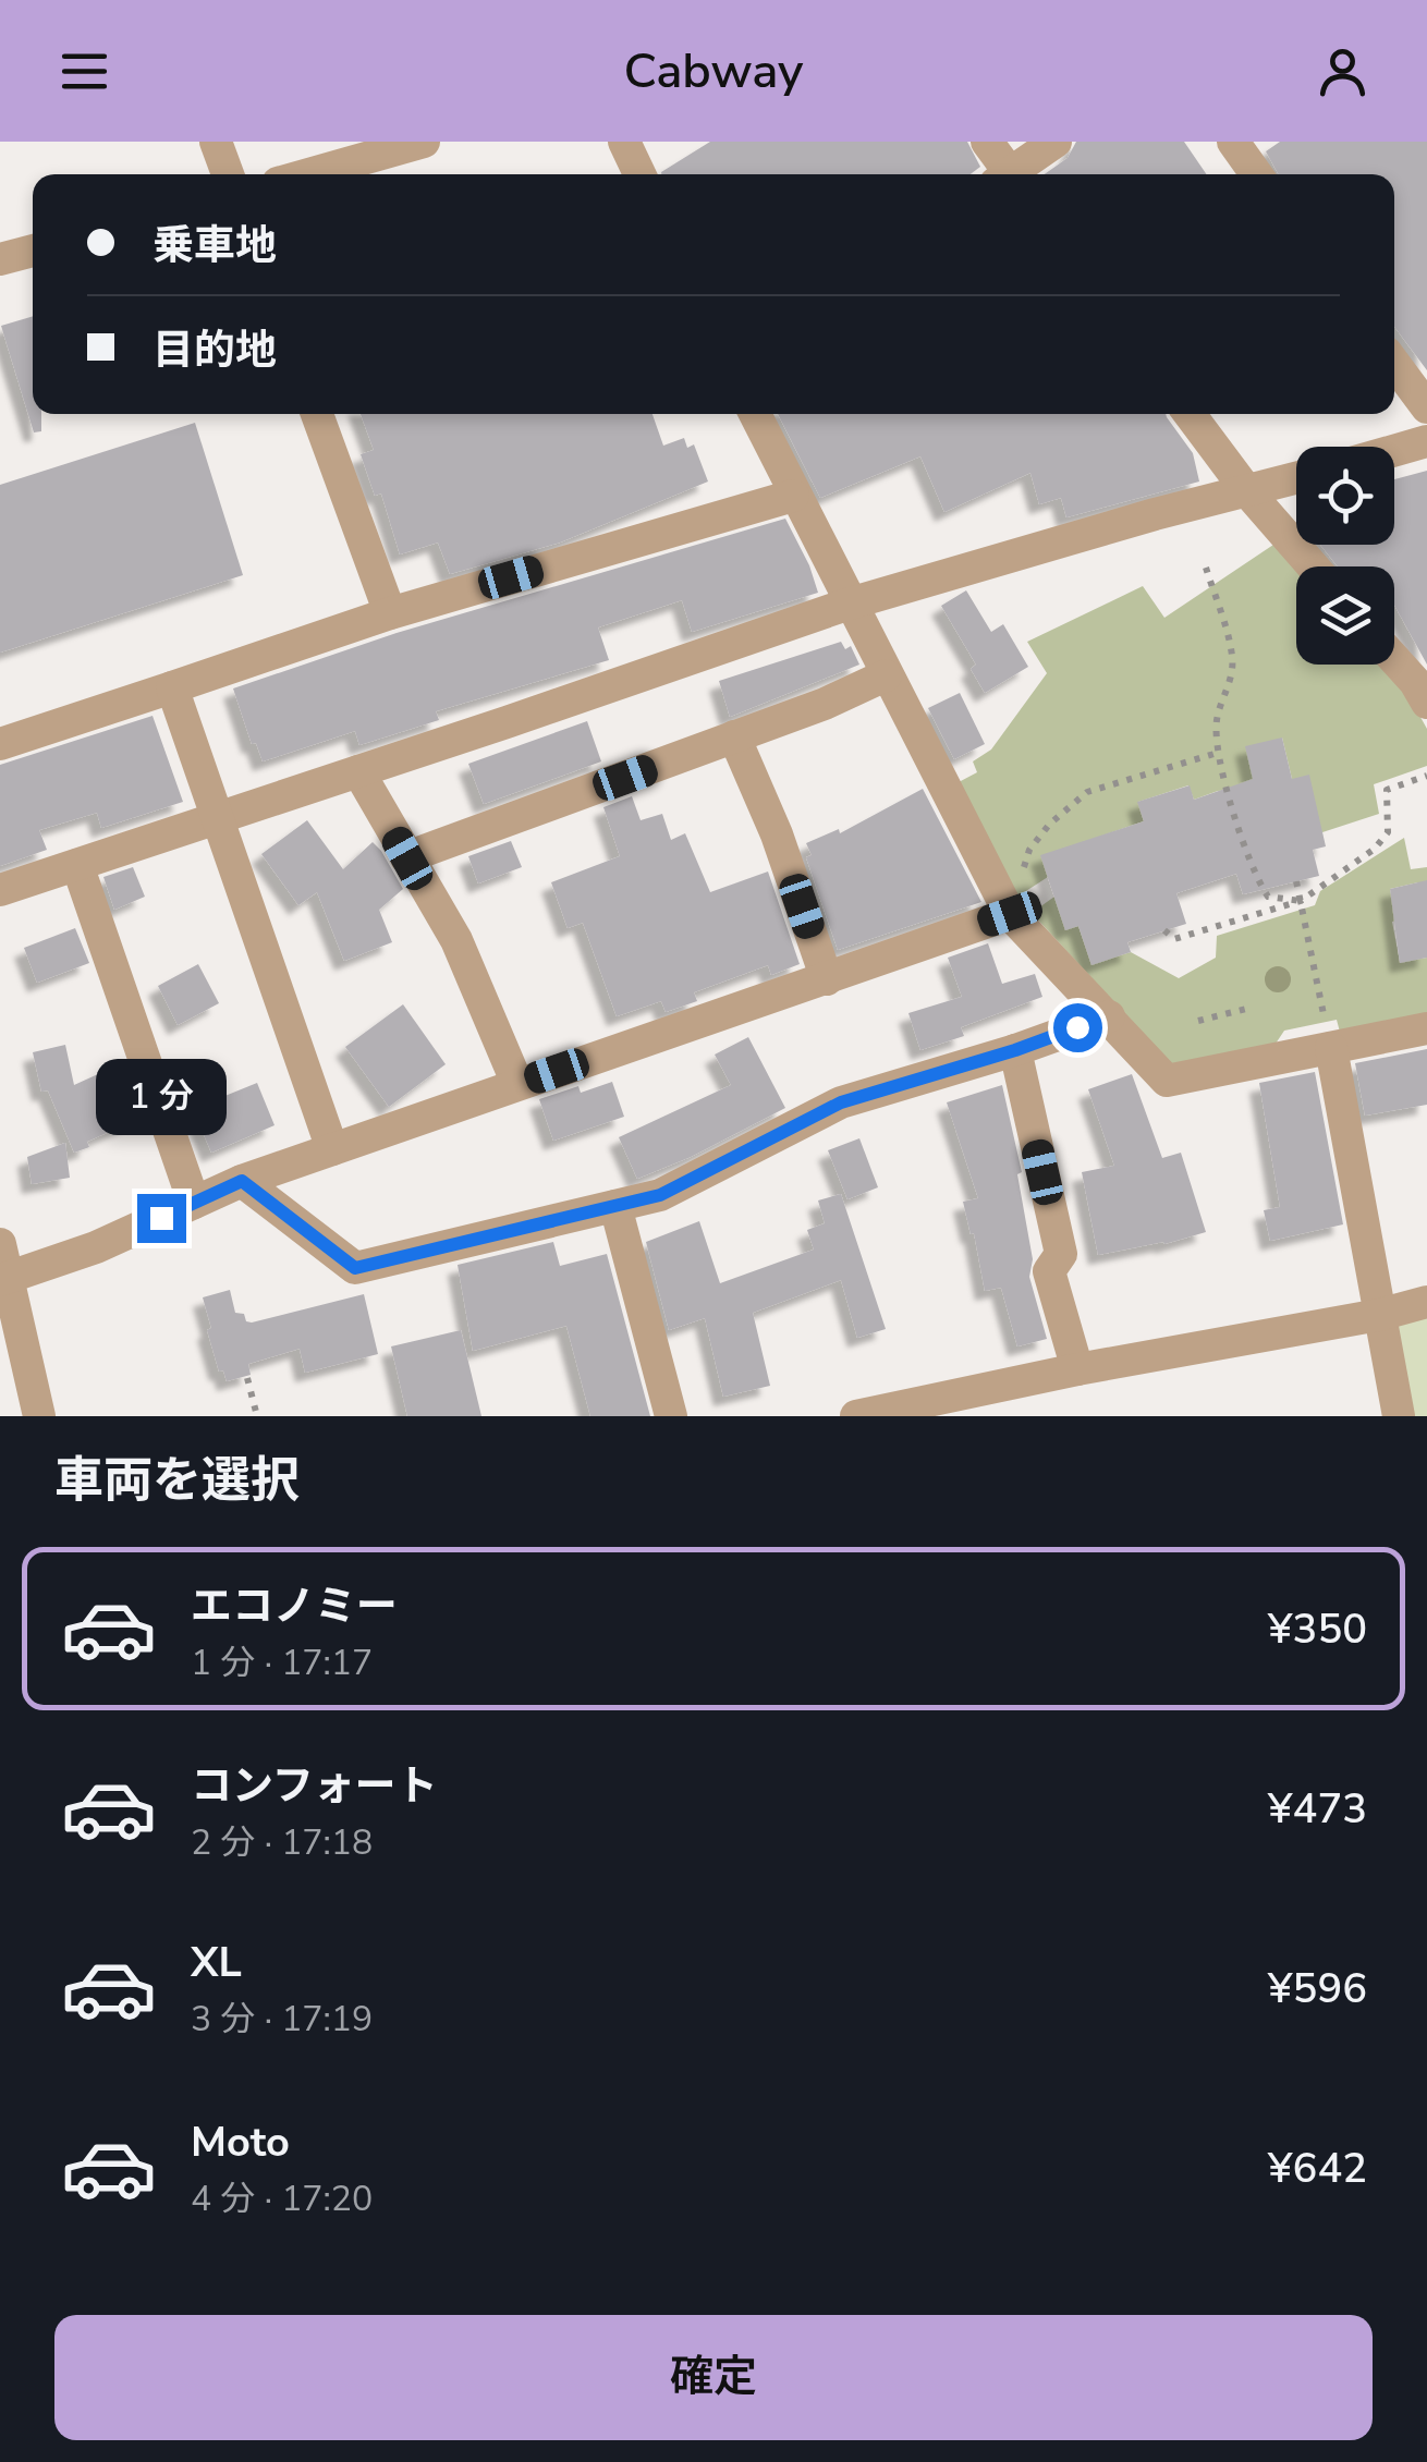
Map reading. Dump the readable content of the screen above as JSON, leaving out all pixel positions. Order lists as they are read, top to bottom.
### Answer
{
  "page": {
    "header": "Cabway",
    "banner": ["乗車地", "目的地"],
    "bubble": "1 分",
    "heading": "車両を選択",
    "list": [
      {
        "name": "エコノミー",
        "note": "1 分 · 17:17",
        "value": "¥350"
      },
      {
        "name": "コンフォート",
        "note": "2 分 · 17:18",
        "value": "¥473"
      },
      {
        "name": "XL",
        "note": "3 分 · 17:19",
        "value": "¥596"
      },
      {
        "name": "Moto",
        "note": "4 分 · 17:20",
        "value": "¥642"
      }
    ],
    "buttons": "確定"
  }
}
